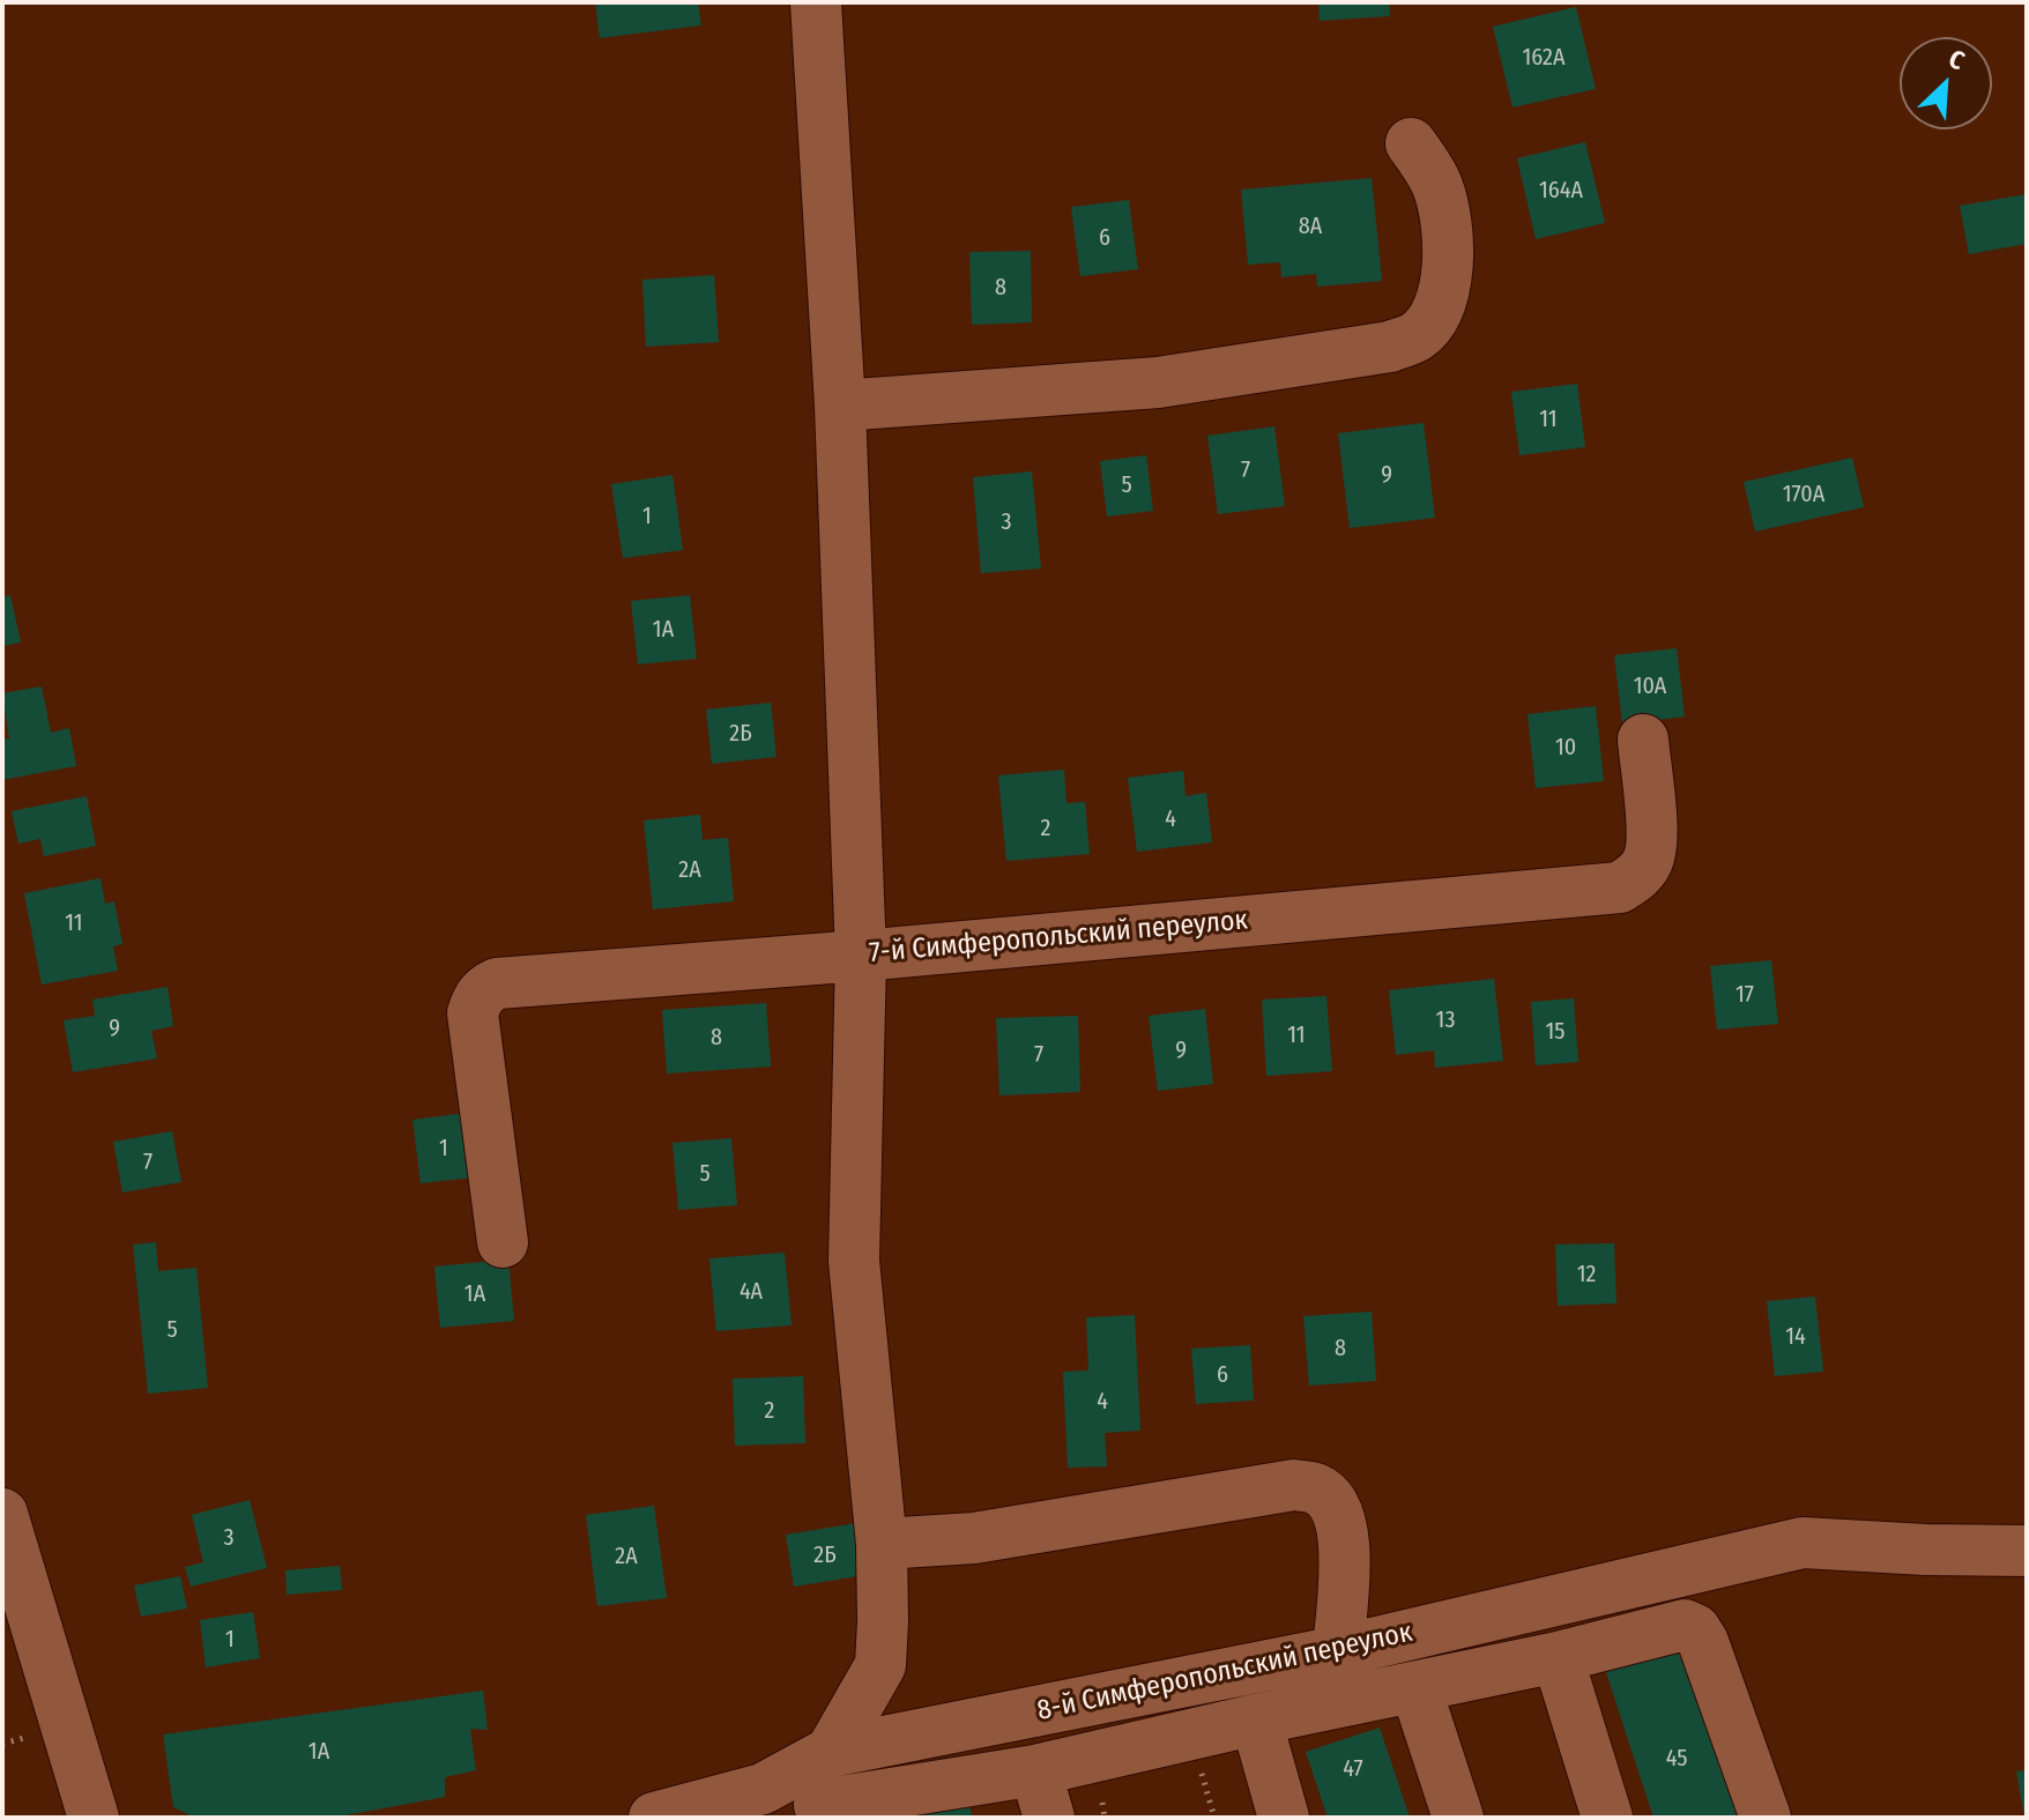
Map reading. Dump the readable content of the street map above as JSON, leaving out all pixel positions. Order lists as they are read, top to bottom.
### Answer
{
  "streets": {
    "street": ["7-й Симферопольский переулок", "8-й Симферопольский переулок"]
  },
  "house_numbers": [
    "162А",
    "164А",
    "8А",
    "6",
    "8",
    "11",
    "7",
    "9",
    "5",
    "170А",
    "1",
    "3",
    "1А",
    "10А",
    "2Б",
    "10",
    "4",
    "2",
    "2А",
    "11",
    "17",
    "13",
    "9",
    "15",
    "11",
    "8",
    "9",
    "7",
    "1",
    "7",
    "5",
    "12",
    "4А",
    "1А",
    "5",
    "14",
    "8",
    "6",
    "4",
    "2",
    "3",
    "2Б",
    "2А",
    "1",
    "1А",
    "45",
    "47"
  ],
  "north": "top right"
}
